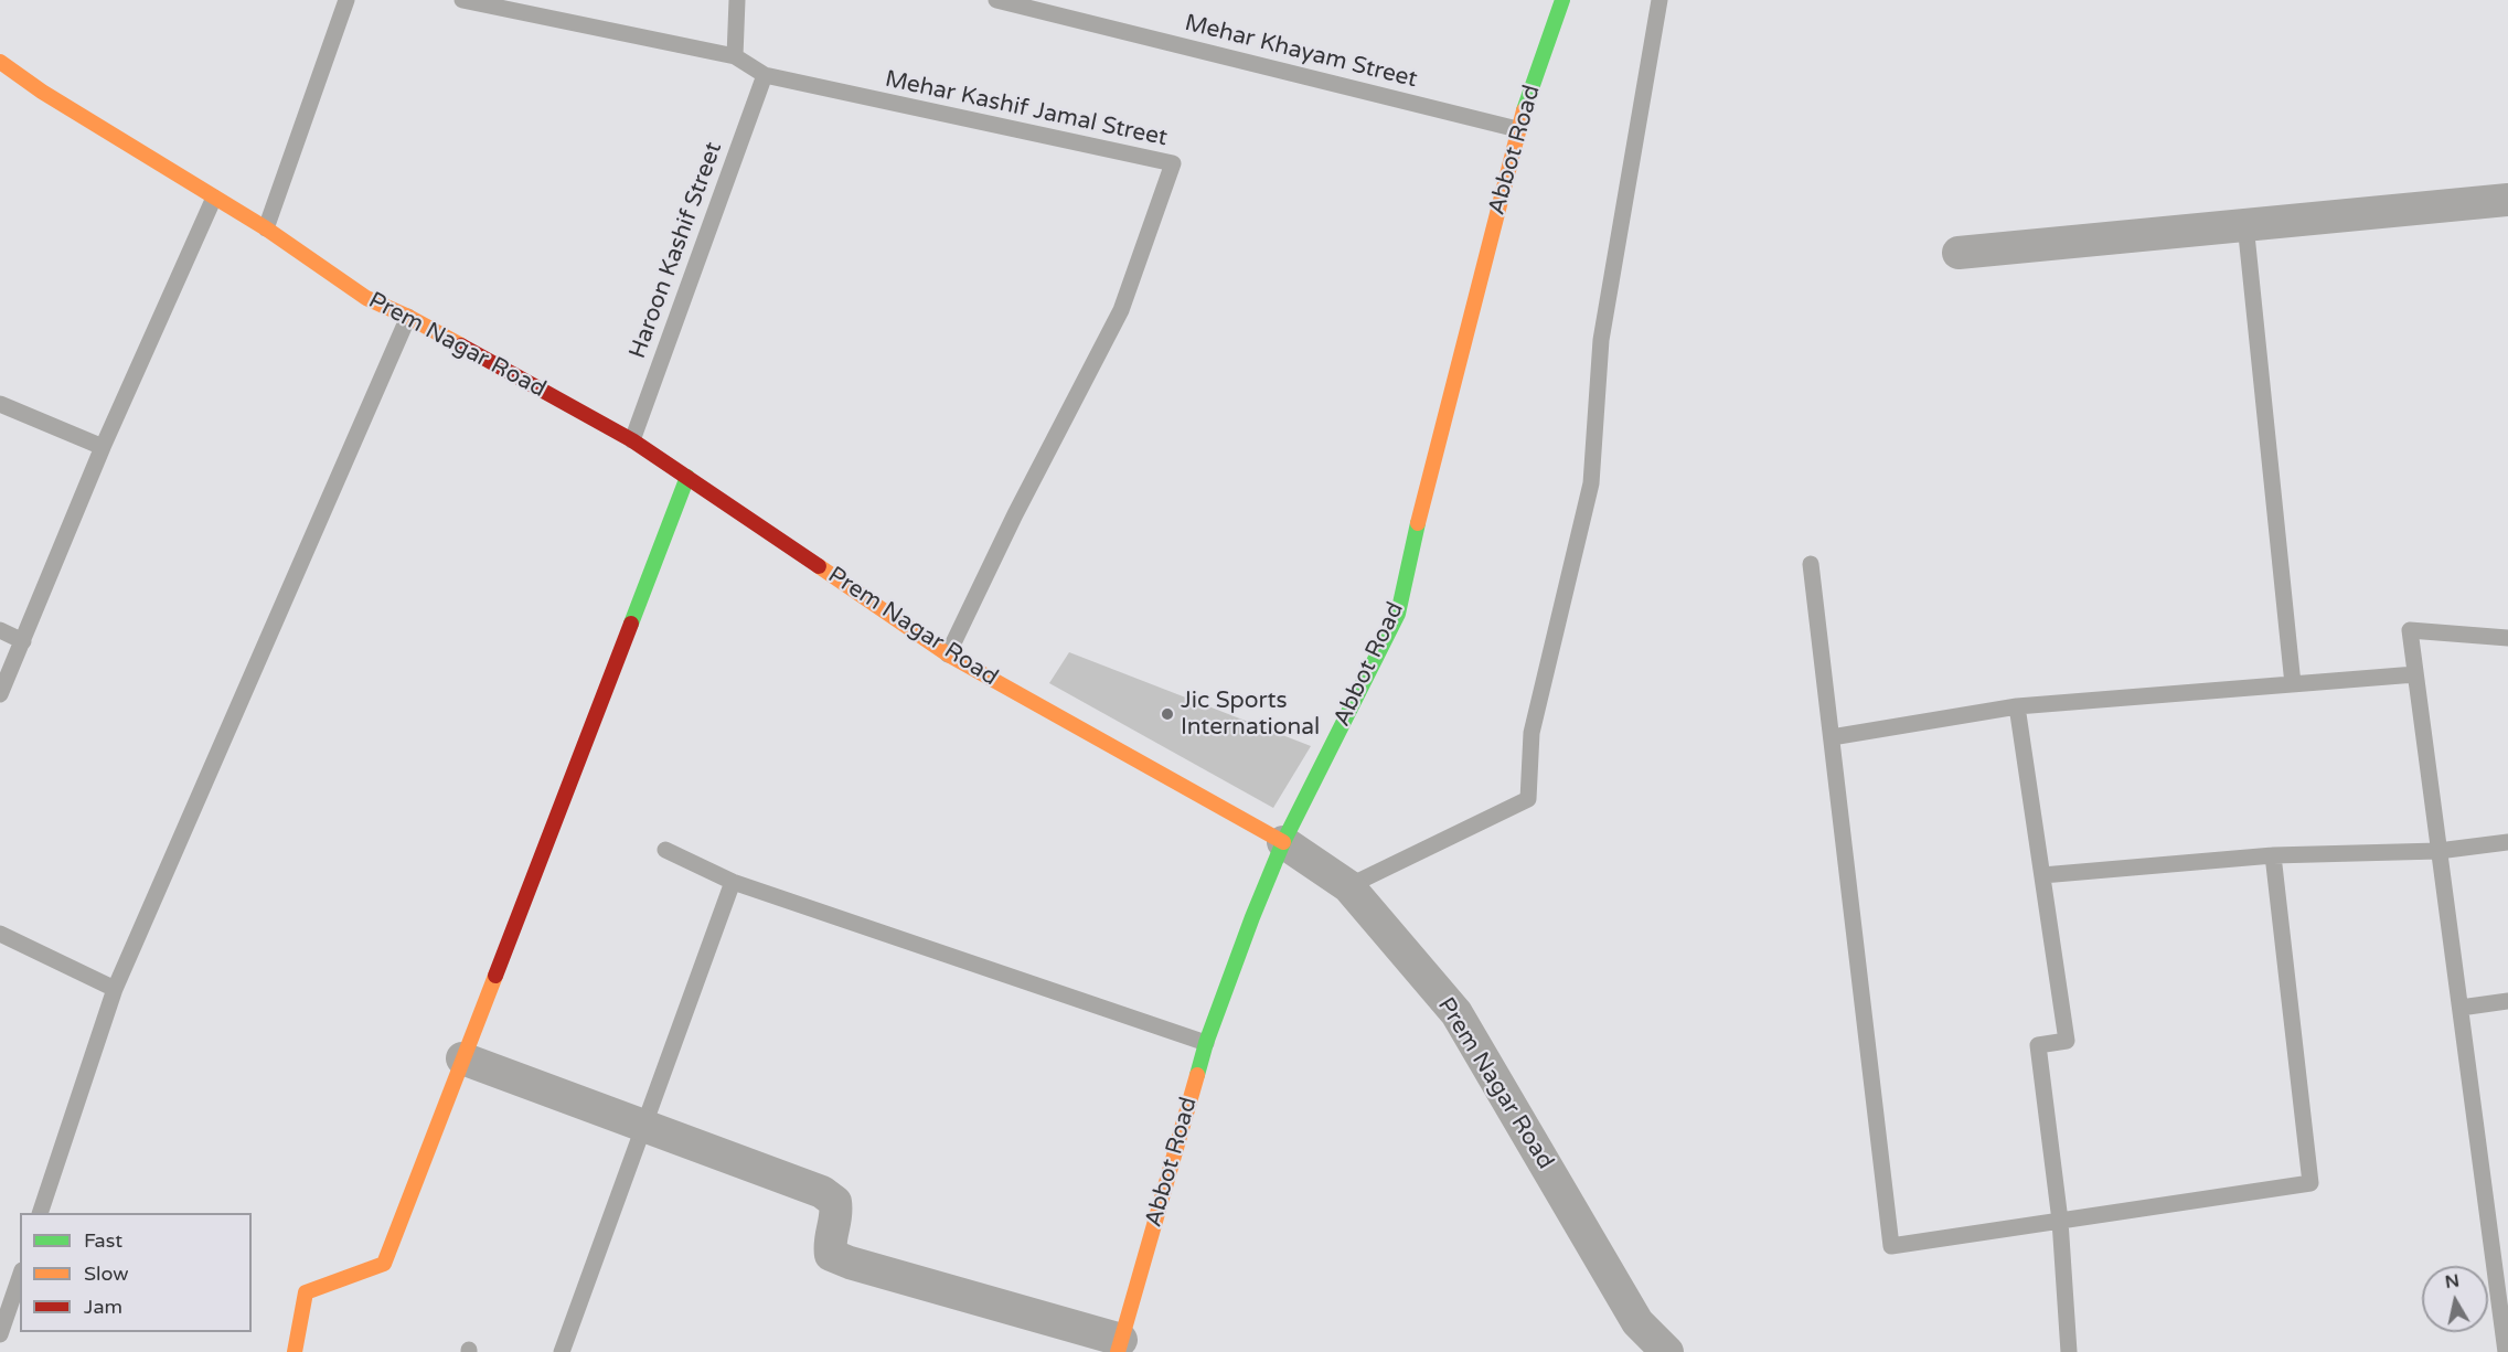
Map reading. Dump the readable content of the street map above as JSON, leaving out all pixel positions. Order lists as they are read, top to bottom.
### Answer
{
  "streets": {
    "street": ["Abbot Road", "Prem Nagar Road"],
    "lane": ["Mehar Khayam Street", "Mehar Kashif Jamal Street", "Haroon Kashif Street"]
  },
  "crossings": [
    ["Mehar Khayam Street", "Abbot Road"],
    ["Mehar Kashif Jamal Street", "Haroon Kashif Street"],
    ["Mehar Kashif Jamal Street", "Prem Nagar Road"],
    ["Abbot Road", "Prem Nagar Road"],
    ["Haroon Kashif Street", "Prem Nagar Road"]
  ],
  "places": ["Jic Sports International"],
  "legend": ["Fast", "Slow", "Jam"],
  "north": "top"
}
